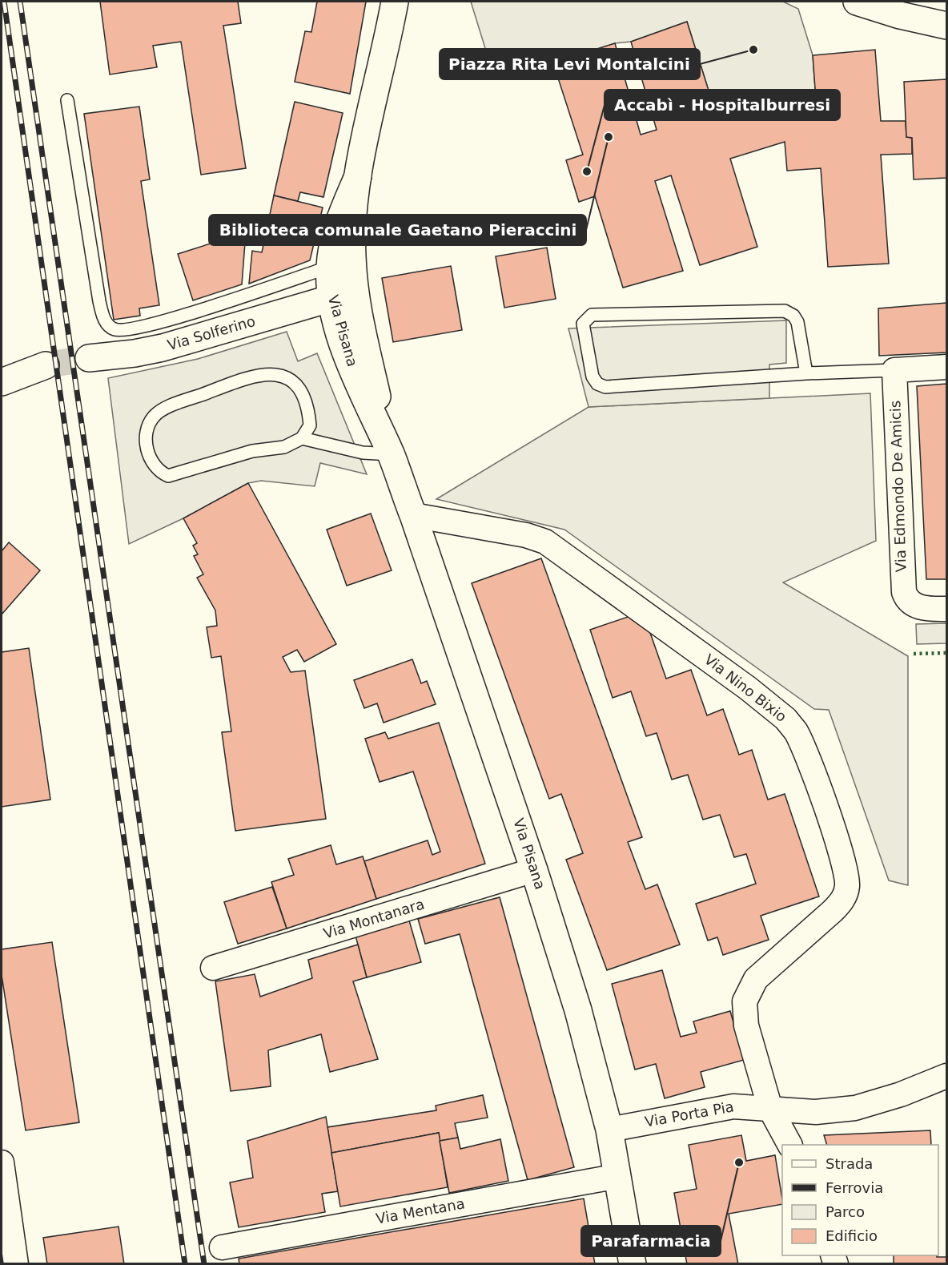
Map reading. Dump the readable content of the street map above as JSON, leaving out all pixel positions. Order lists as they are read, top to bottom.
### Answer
{
  "streets": {
    "main road": ["Via Pisana", "Via Solferino"],
    "street": [
      "Via Edmondo De Amicis",
      "Via Nino Bixio",
      "Via Montanara",
      "Via Porta Pia",
      "Via Mentana"
    ]
  },
  "crossings": [
    ["Via Pisana", "Via Solferino"],
    ["Via Pisana", "Via Nino Bixio"],
    ["Via Pisana", "Via Montanara"],
    ["Via Pisana", "Via Porta Pia"],
    ["Via Pisana", "Via Mentana"],
    ["Via Nino Bixio", "Via Porta Pia"]
  ],
  "places": [
    "Piazza Rita Levi Montalcini",
    "Biblioteca comunale Gaetano Pieraccini",
    "Accabì - Hospitalburresi",
    "Parafarmacia"
  ],
  "legend": [
    "Strada",
    "Ferrovia",
    "Parco",
    "Edificio"
  ]
}
